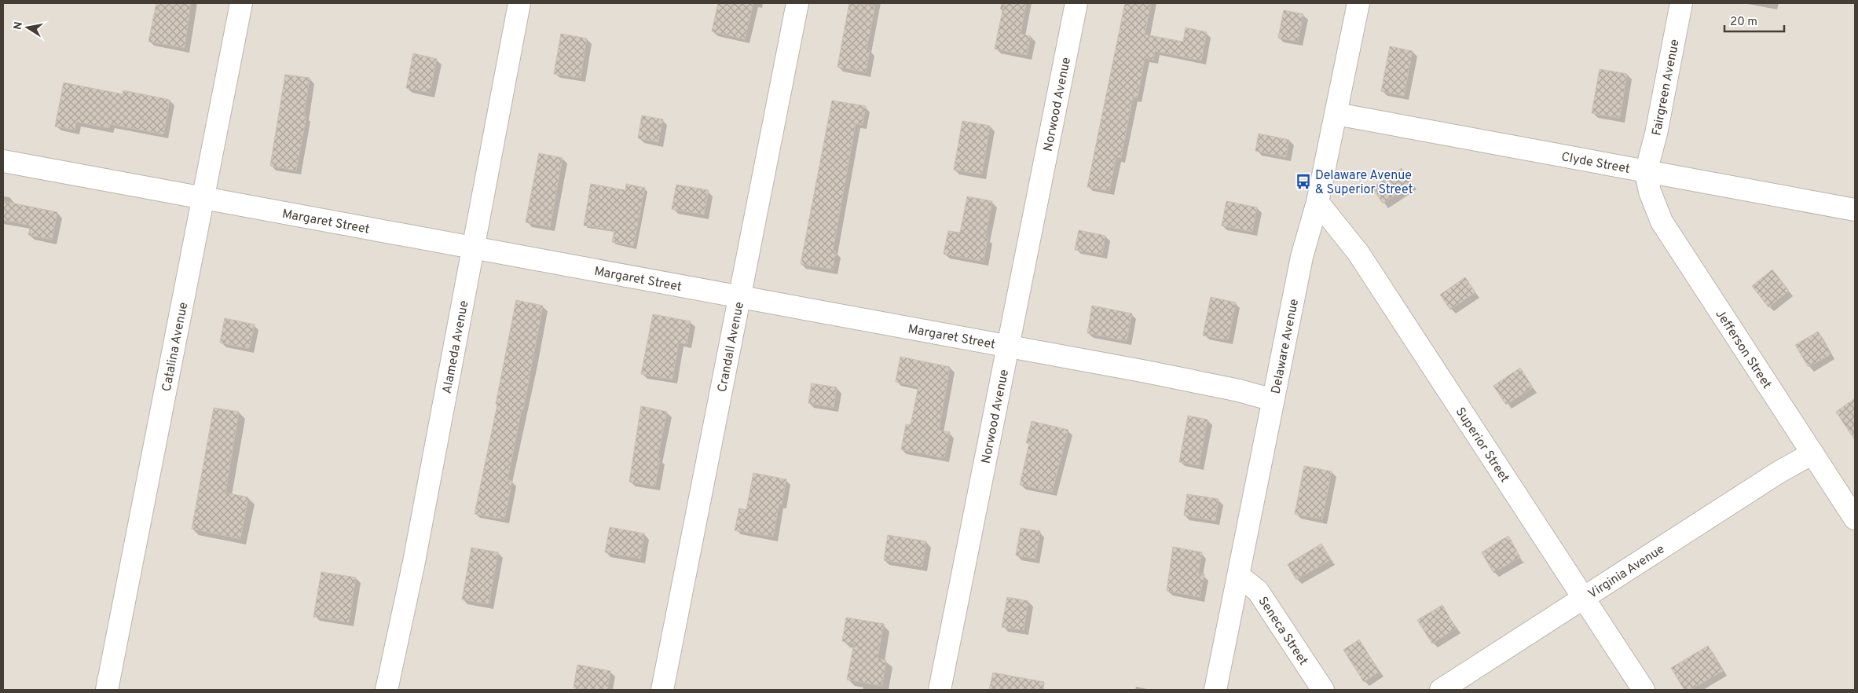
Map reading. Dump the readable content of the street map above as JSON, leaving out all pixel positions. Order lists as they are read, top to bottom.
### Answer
{
  "streets": {
    "street": [
      "Fairgreen Avenue",
      "Norwood Avenue",
      "Clyde Street",
      "Margaret Street",
      "Delaware Avenue",
      "Catalina Avenue",
      "Alameda Avenue",
      "Crandall Avenue",
      "Jefferson Street",
      "Superior Street",
      "Virginia Avenue",
      "Seneca Street"
    ]
  },
  "crossings": [
    ["Fairgreen Avenue", "Clyde Street"],
    ["Fairgreen Avenue", "Jefferson Street"],
    ["Norwood Avenue", "Margaret Street"],
    ["Clyde Street", "Delaware Avenue"],
    ["Clyde Street", "Jefferson Street"],
    ["Margaret Street", "Delaware Avenue"],
    ["Margaret Street", "Catalina Avenue"],
    ["Margaret Street", "Alameda Avenue"],
    ["Margaret Street", "Crandall Avenue"],
    ["Delaware Avenue", "Superior Street"],
    ["Delaware Avenue", "Seneca Street"],
    ["Jefferson Street", "Virginia Avenue"],
    ["Superior Street", "Virginia Avenue"]
  ],
  "places": {
    "bus stop": ["Delaware Avenue & Superior Street"]
  },
  "scale_bar": "20 m",
  "north": "left"
}
